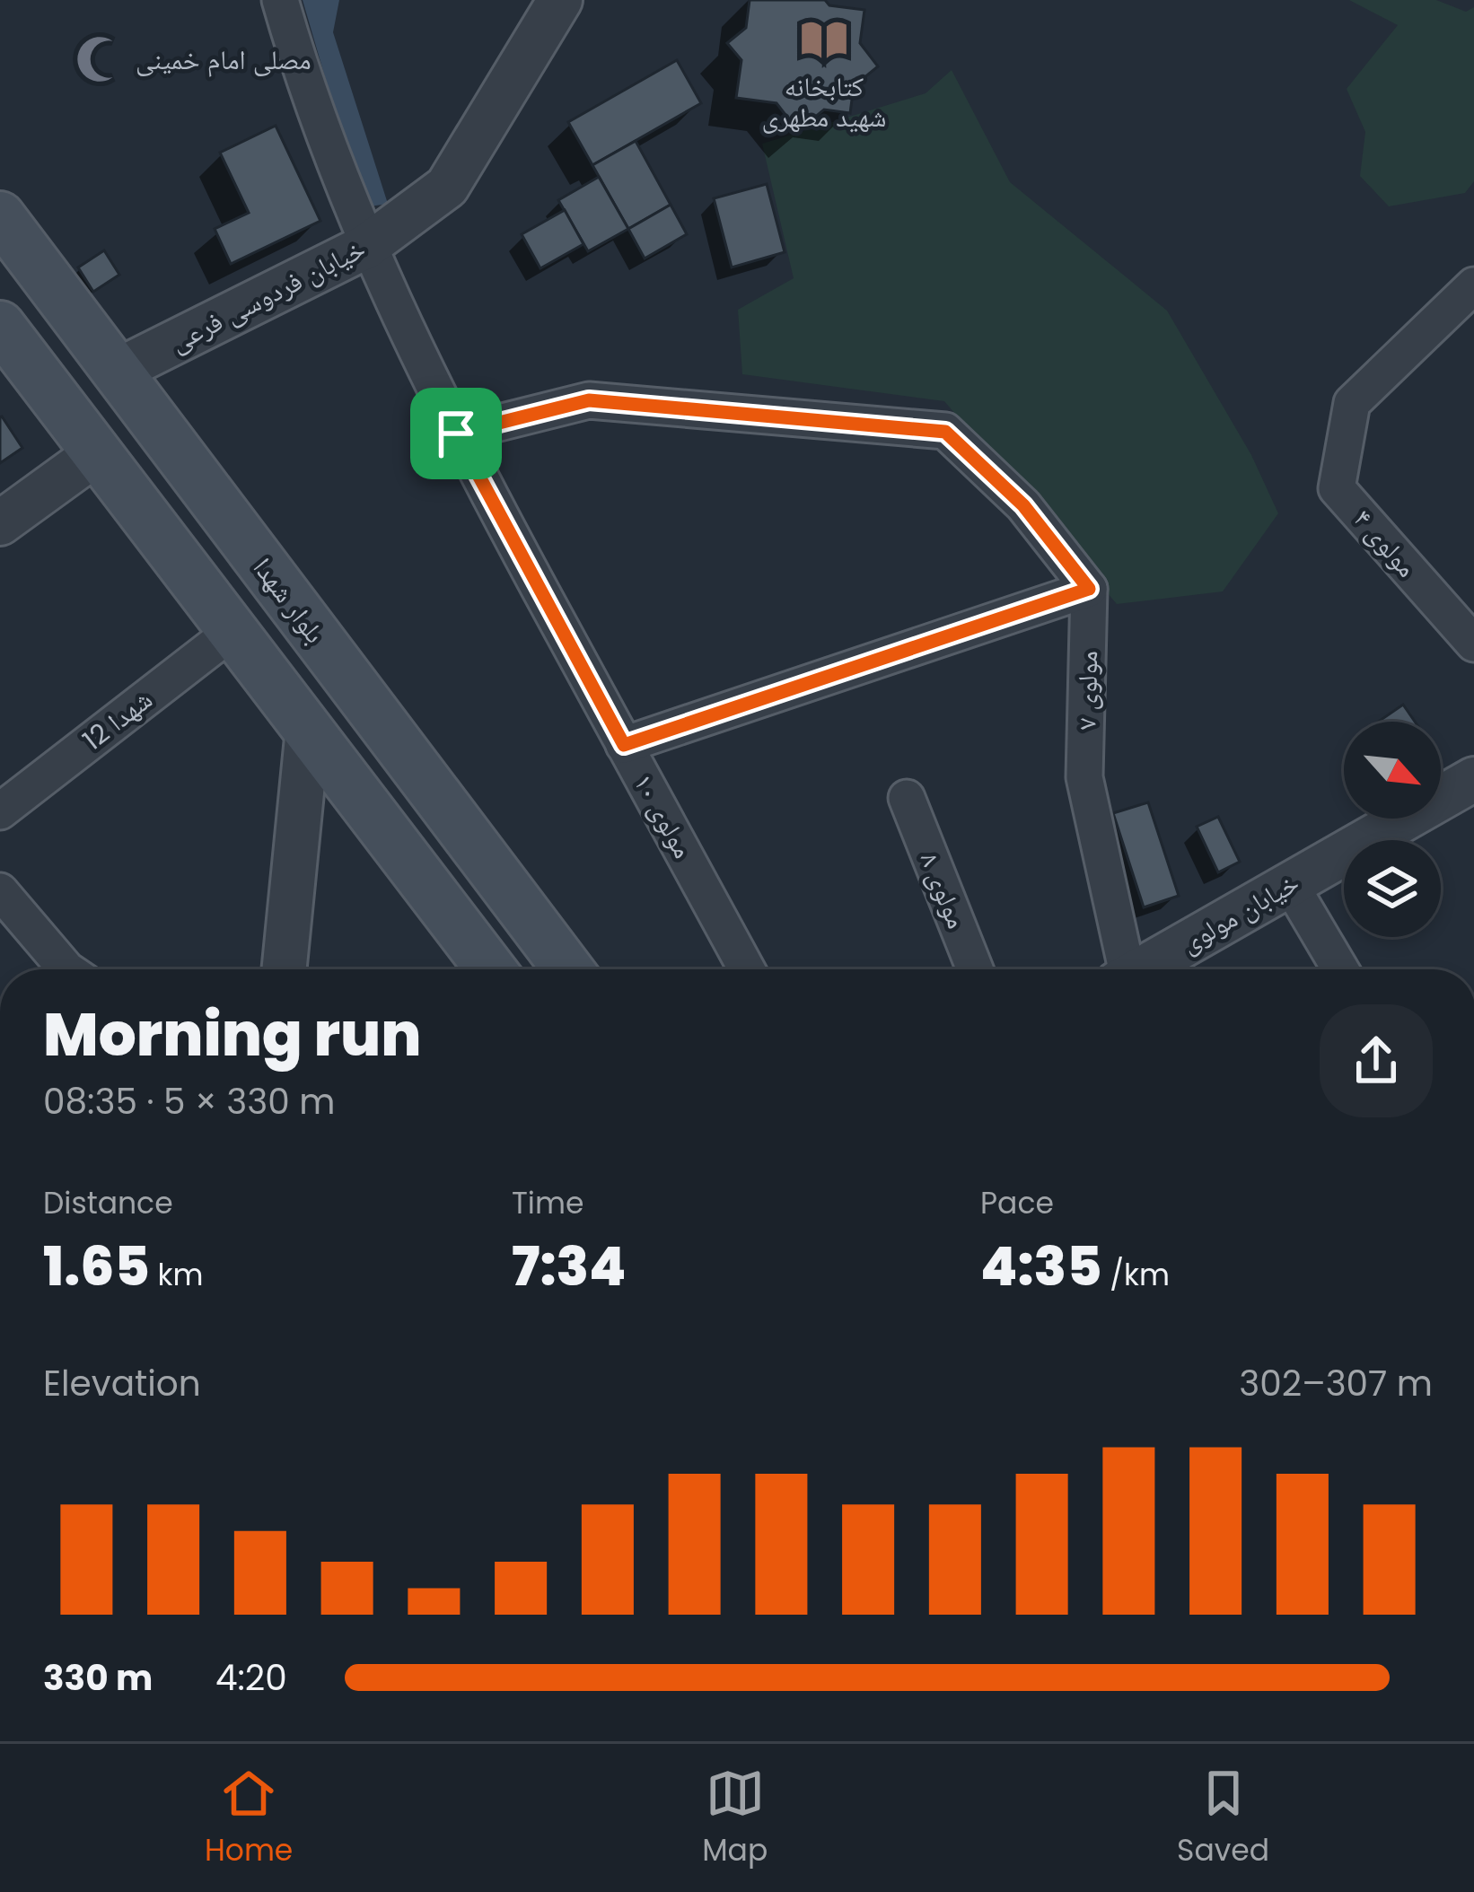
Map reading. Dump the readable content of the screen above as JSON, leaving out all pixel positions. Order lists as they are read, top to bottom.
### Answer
{
  "streets": {
    "main road": ["بلوار شهدا"],
    "street": [
      "خیابان فردوسی فرعی",
      "مولوی ۴",
      "مولوی ۷",
      "شهدا 12",
      "مولوی ۱۰",
      "مولوی ۸",
      "خیابان مولوی"
    ]
  },
  "crossings": [
    ["خیابان فردوسی فرعی", "بلوار شهدا"],
    ["خیابان فردوسی فرعی", "مولوی ۱۰"]
  ],
  "places": {
    "library": ["کتابخانه شهید مطهری"],
    "mosque": ["مصلی امام خمینی"]
  },
  "north": "bottom right",
  "page": {
    "heading": ["Morning run", "08:35 · 5 × 330 m"],
    "stats": [
      ["Distance", "1.65 km"],
      ["Time", "7:34"],
      ["Pace", "4:35 /km"]
    ],
    "chart": ["Elevation", "302–307 m"],
    "list": [
      {
        "name": "330 m",
        "note": "4:20"
      }
    ],
    "tabs": ["Home", "Map", "Saved"]
  }
}
